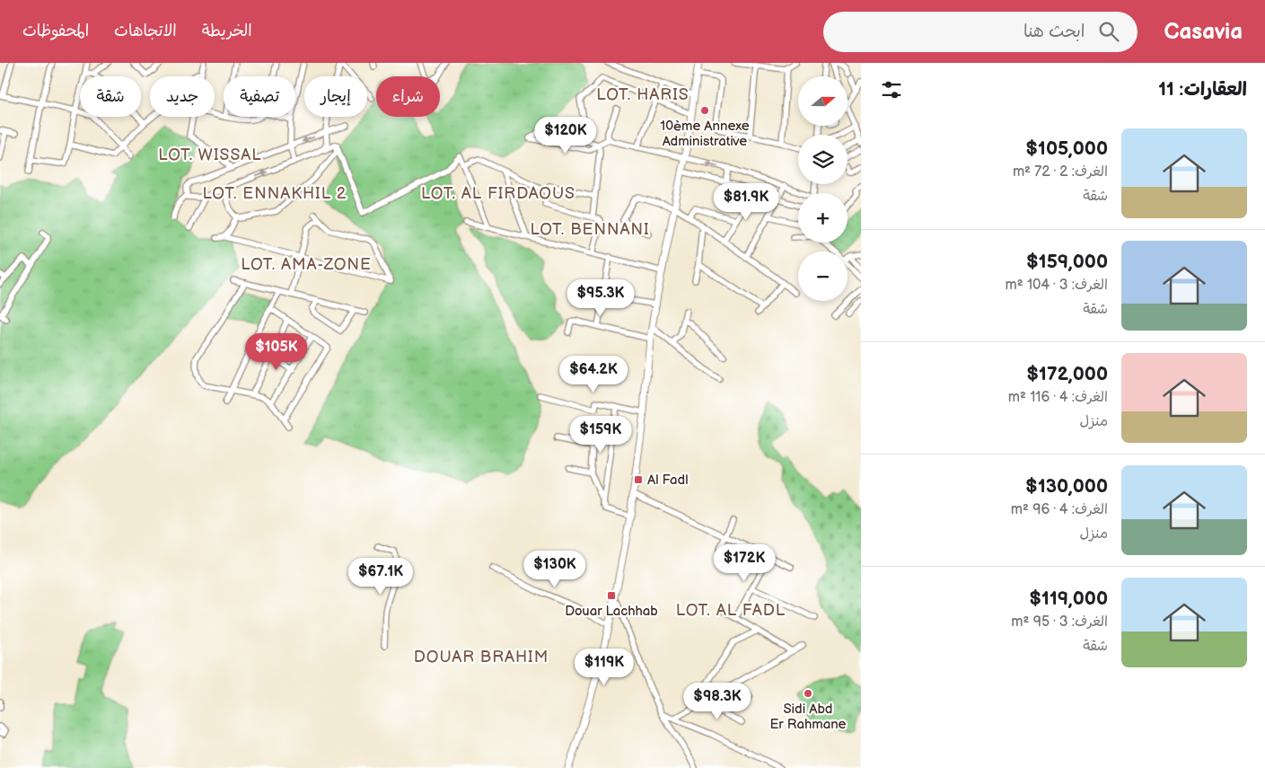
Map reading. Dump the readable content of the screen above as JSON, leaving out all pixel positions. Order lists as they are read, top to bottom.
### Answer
{
  "districts": [
    "LOT. HARIS",
    "LOT. WISSAL",
    "LOT. ENNAKHIL 2",
    "LOT. AL FIRDAOUS",
    "LOT. BENNANI",
    "LOT. AMA-ZONE",
    "LOT. AL FADL",
    "DOUAR BRAHIM"
  ],
  "places": {
    "other": ["10ème Annexe Administrative", "Sidi Abd Er Rahmane"],
    "transit": ["Al Fadl", "Douar Lachhab"]
  },
  "north": "right",
  "page": {
    "header": "Casavia",
    "search": "ابحث هنا",
    "nav": ["الخريطة", "الاتجاهات", "المحفوظات"],
    "heading": "العقارات: 11",
    "map_buttons": ["+", "−"],
    "chip": [
      "شراء",
      "إيجار",
      "تصفية",
      "جديد",
      "شقة"
    ],
    "list": [
      {
        "name": "$105,000",
        "note": "الغرف: 2 · 72 m² · شقة"
      },
      {
        "name": "$159,000",
        "note": "الغرف: 3 · 104 m² · شقة"
      },
      {
        "name": "$172,000",
        "note": "الغرف: 4 · 116 m² · منزل"
      },
      {
        "name": "$130,000",
        "note": "الغرف: 4 · 96 m² · منزل"
      },
      {
        "name": "$119,000",
        "note": "الغرف: 3 · 95 m² · شقة"
      }
    ],
    "price": [
      "$120K",
      "$81.9K",
      "$95.3K",
      "$105K",
      "$64.2K",
      "$159K",
      "$172K",
      "$130K",
      "$67.1K",
      "$119K",
      "$98.3K"
    ]
  }
}
